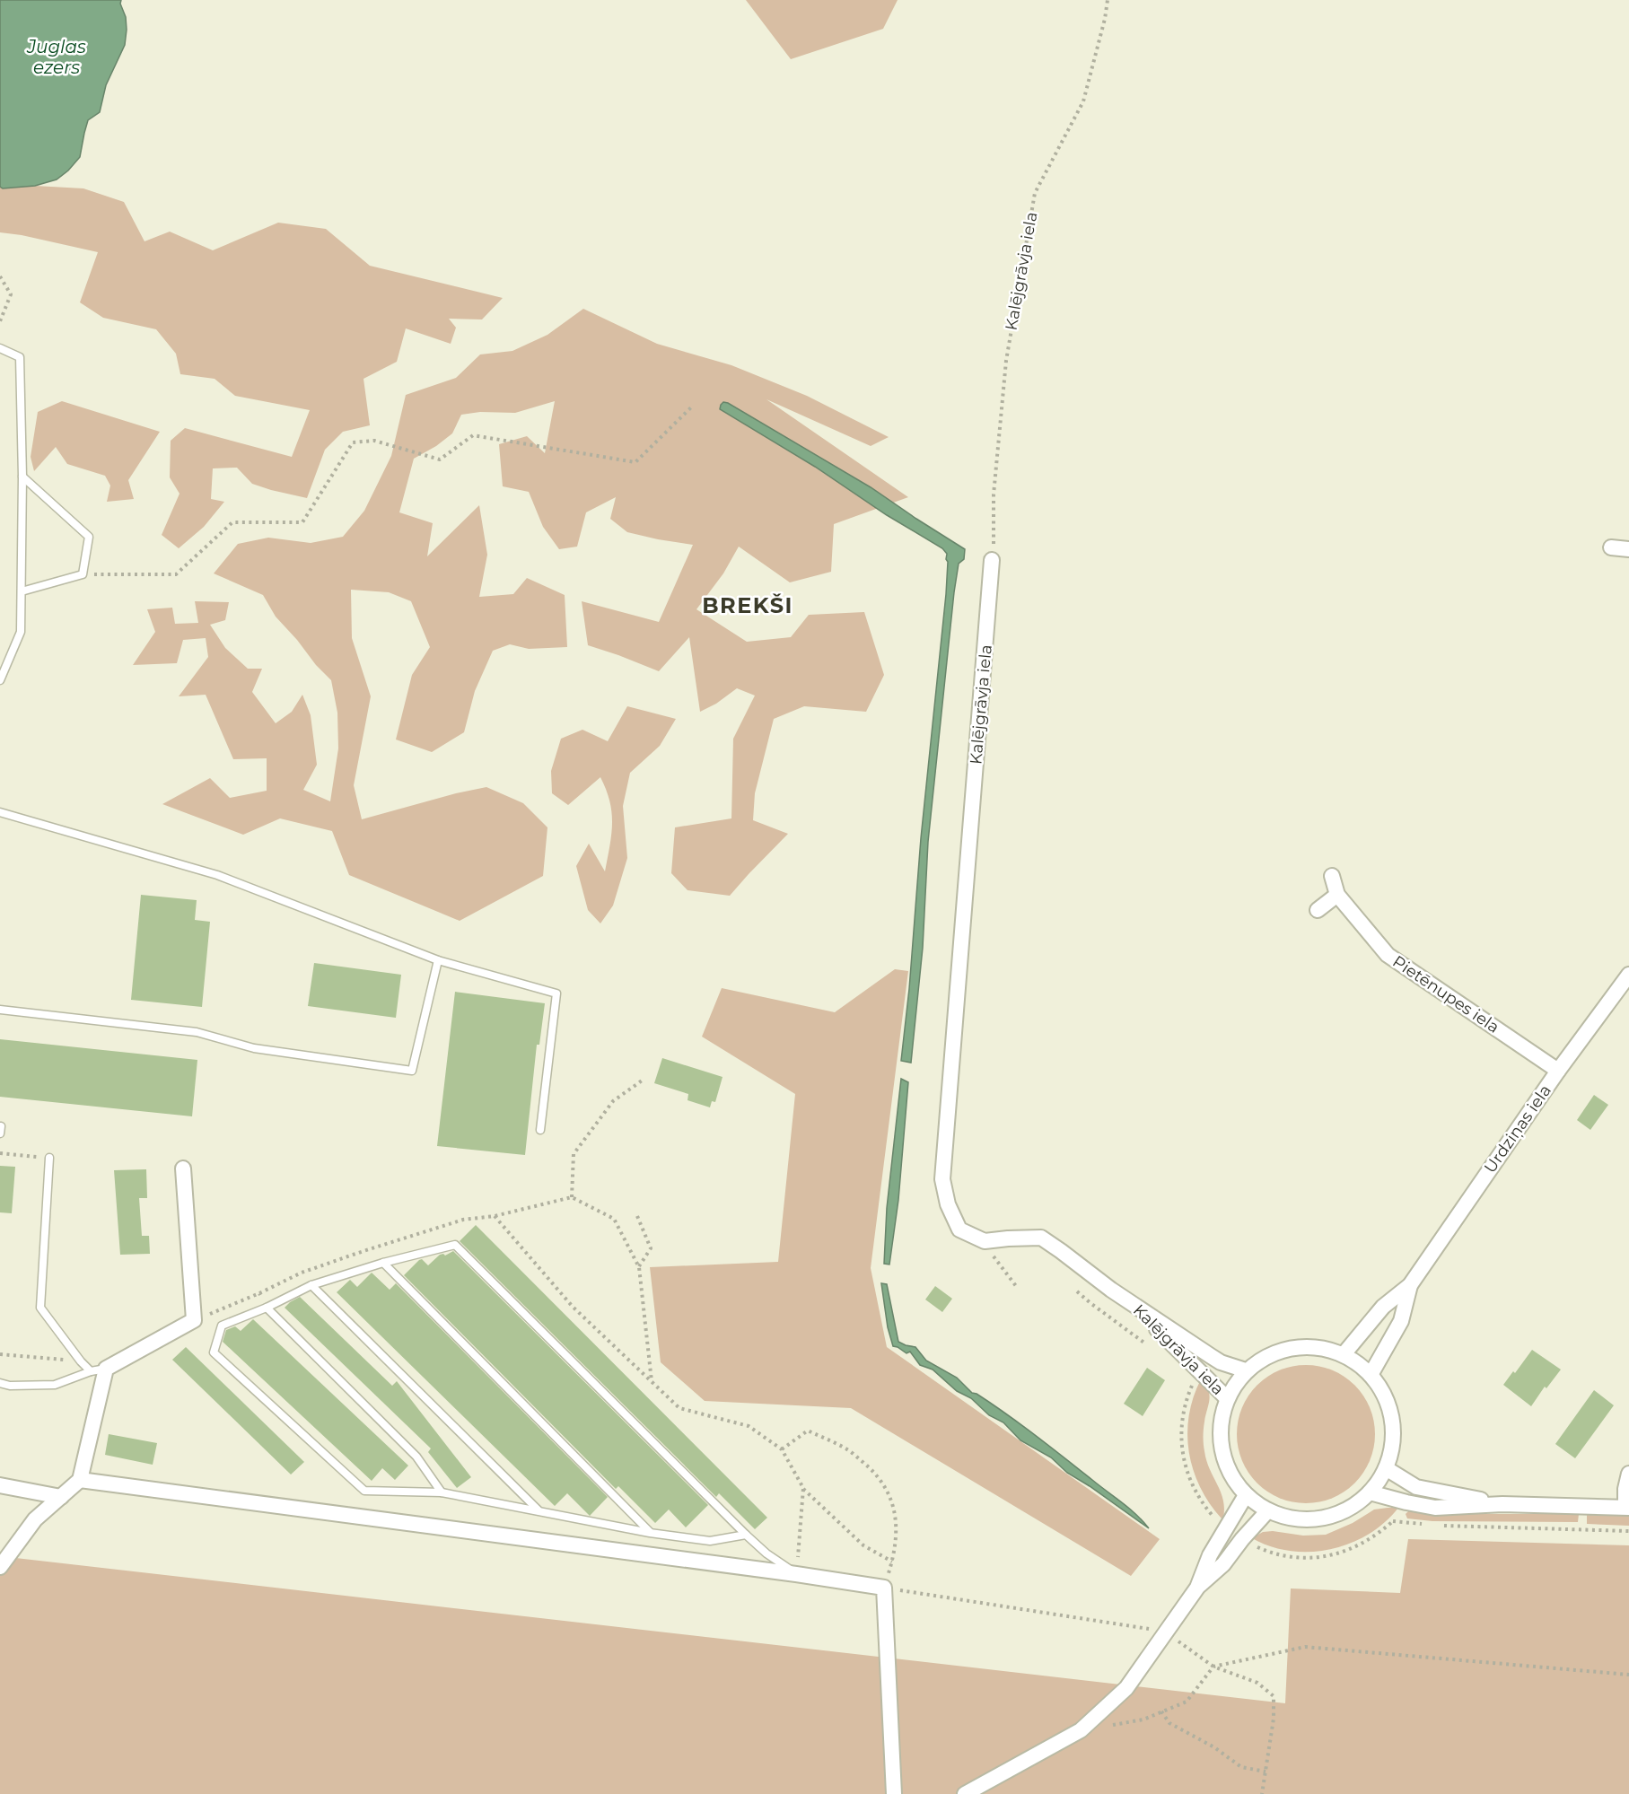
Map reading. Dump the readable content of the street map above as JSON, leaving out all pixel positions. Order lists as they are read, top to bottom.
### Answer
{
  "streets": {
    "street": ["Kalējgrāvja iela", "Pietēnupes iela", "Urdziņas iela"]
  },
  "crossings": [
    ["Kalējgrāvja iela", "Urdziņas iela"],
    ["Pietēnupes iela", "Urdziņas iela"]
  ],
  "districts": ["BREKŠI"],
  "water": ["Juglas ezers"]
}
